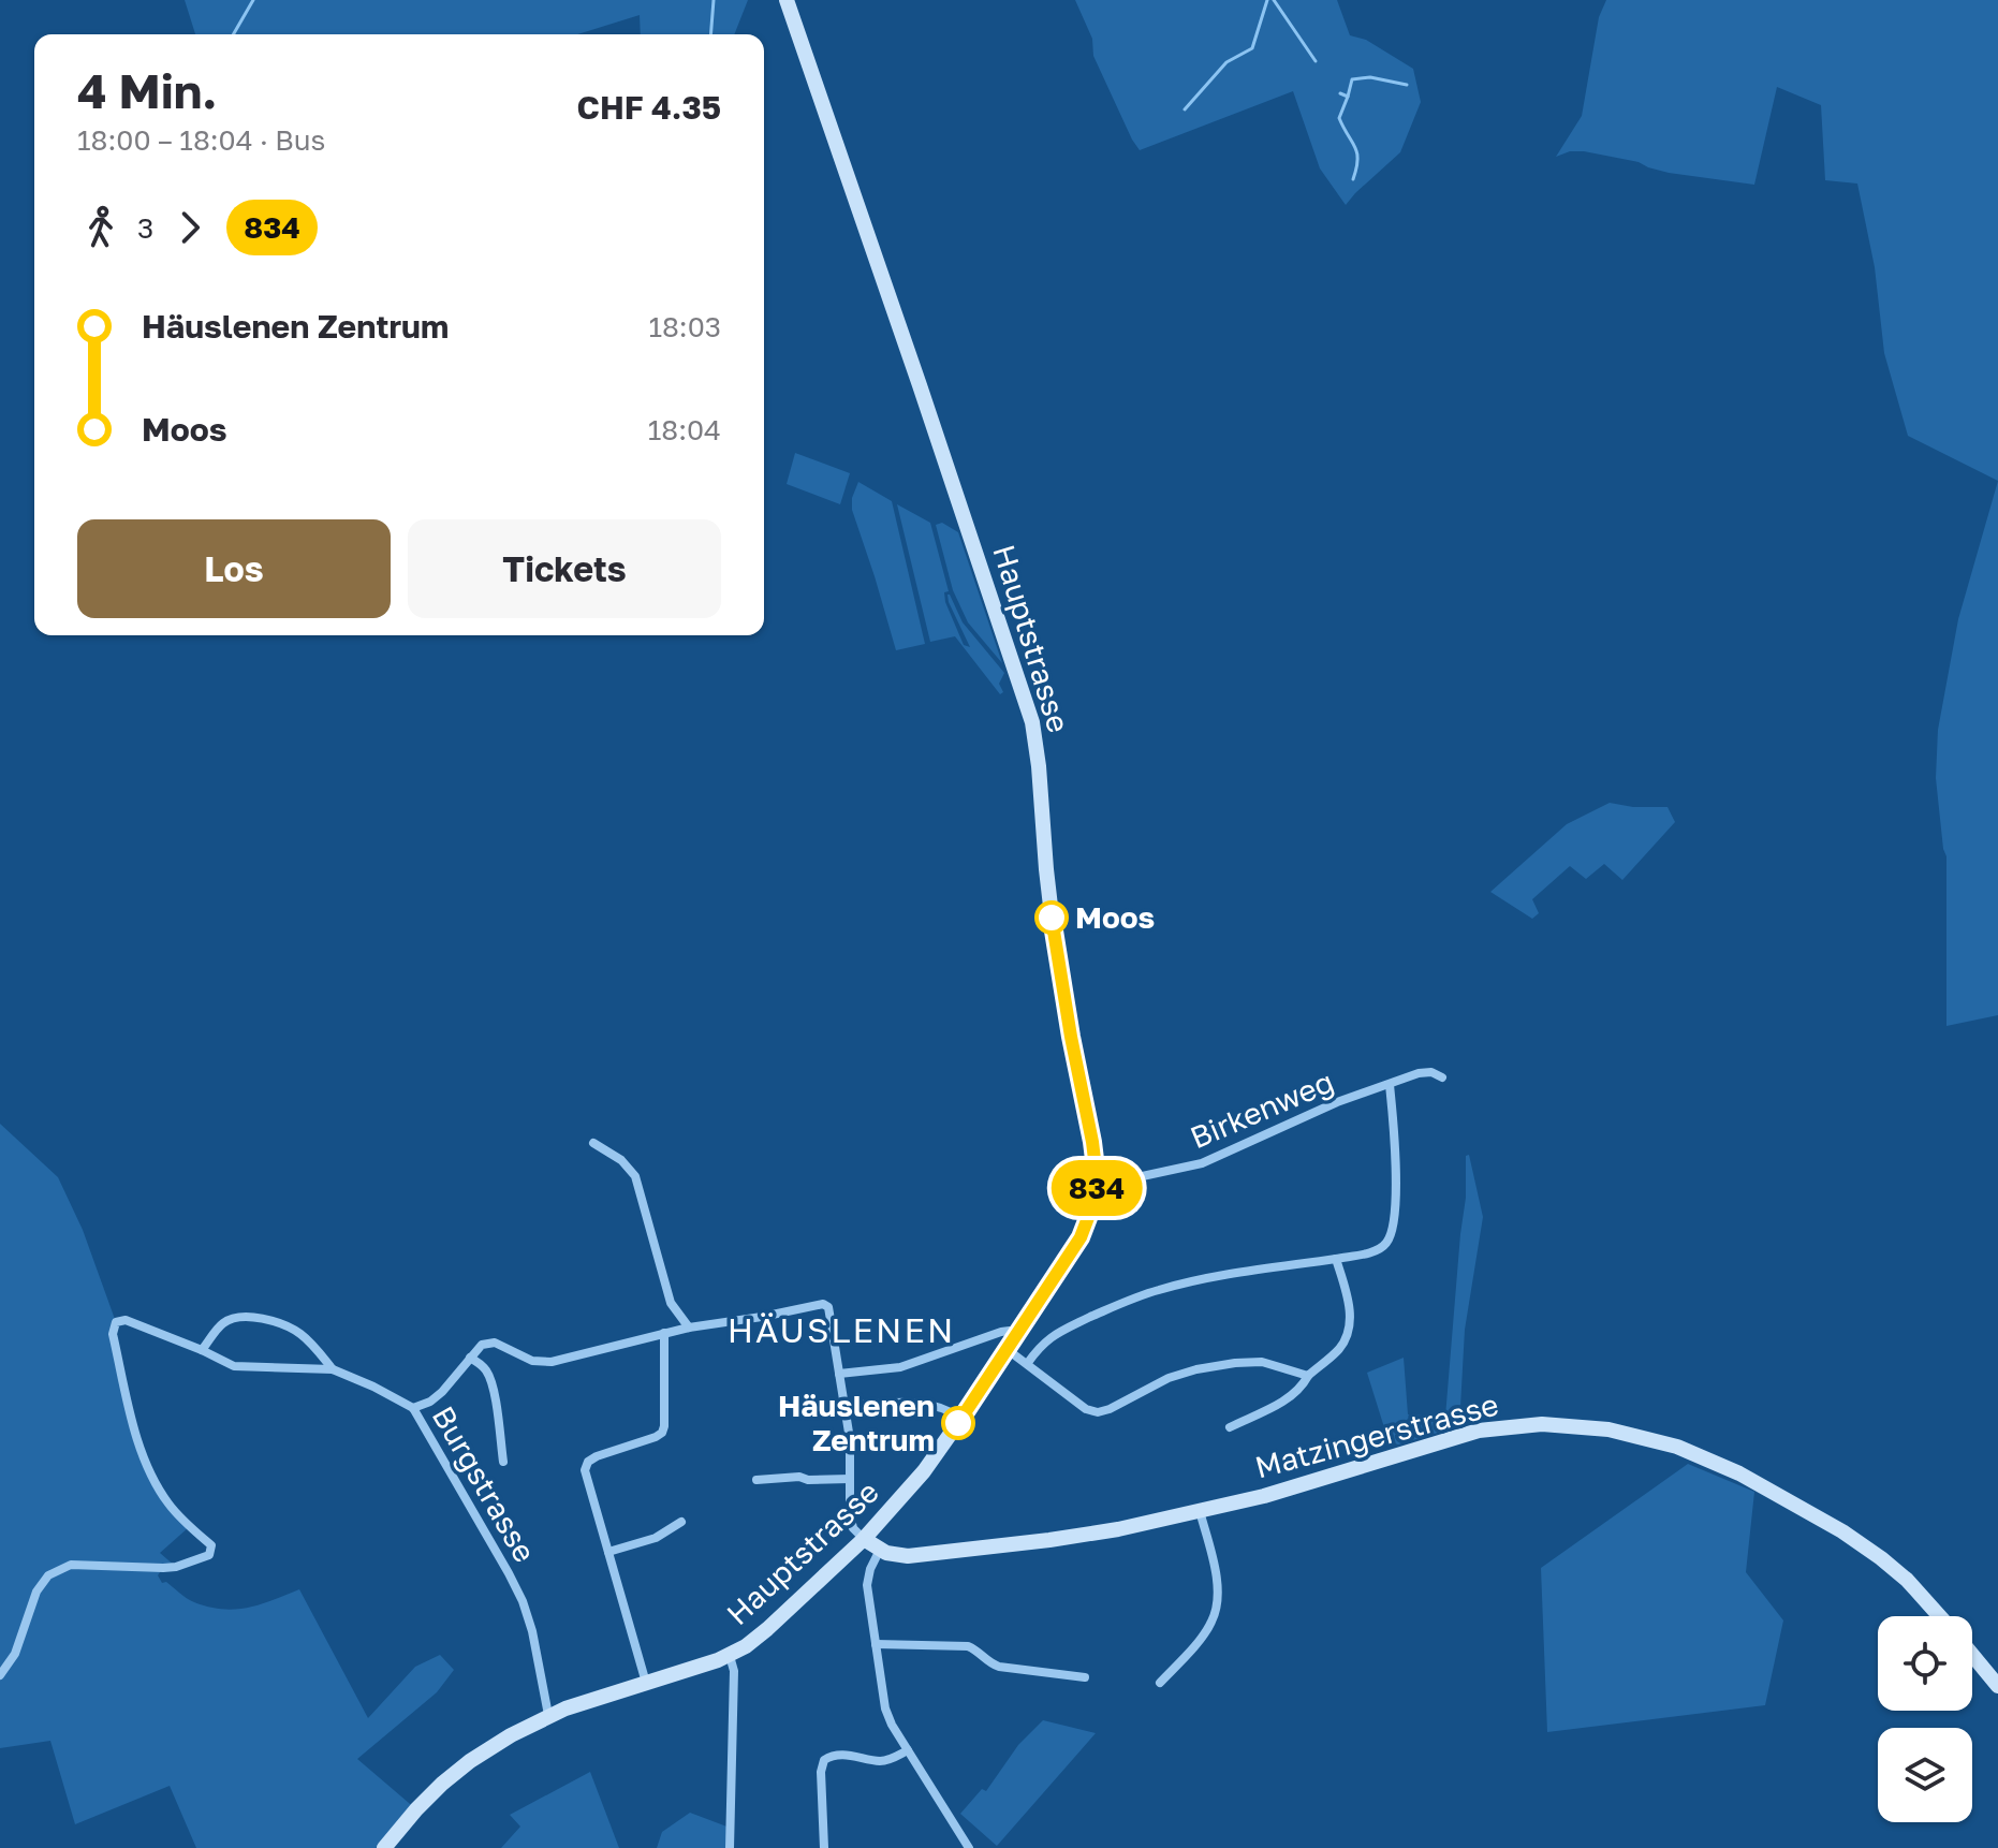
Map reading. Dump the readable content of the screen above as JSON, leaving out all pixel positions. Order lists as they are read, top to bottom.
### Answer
{
  "streets": {
    "street": [
      "Hauptstrasse",
      "Birkenweg",
      "Matzingerstrasse",
      "Burgstrasse"
    ]
  },
  "crossings": [
    ["Hauptstrasse", "Birkenweg"],
    ["Hauptstrasse", "Matzingerstrasse"],
    ["Hauptstrasse", "Burgstrasse"]
  ],
  "districts": ["HÄUSLENEN"],
  "places": ["Moos", "Häuslenen Zentrum"],
  "lines": ["bus line 834"],
  "page": {
    "on_map": "834",
    "heading": ["4 Min.", "18:00 – 18:04 · Bus", "CHF 4.35"],
    "legs": ["3", "834"],
    "list": [
      {
        "name": "Häuslenen Zentrum",
        "value": "18:03"
      },
      {
        "name": "Moos",
        "value": "18:04"
      }
    ],
    "buttons": ["Los", "Tickets"]
  }
}
